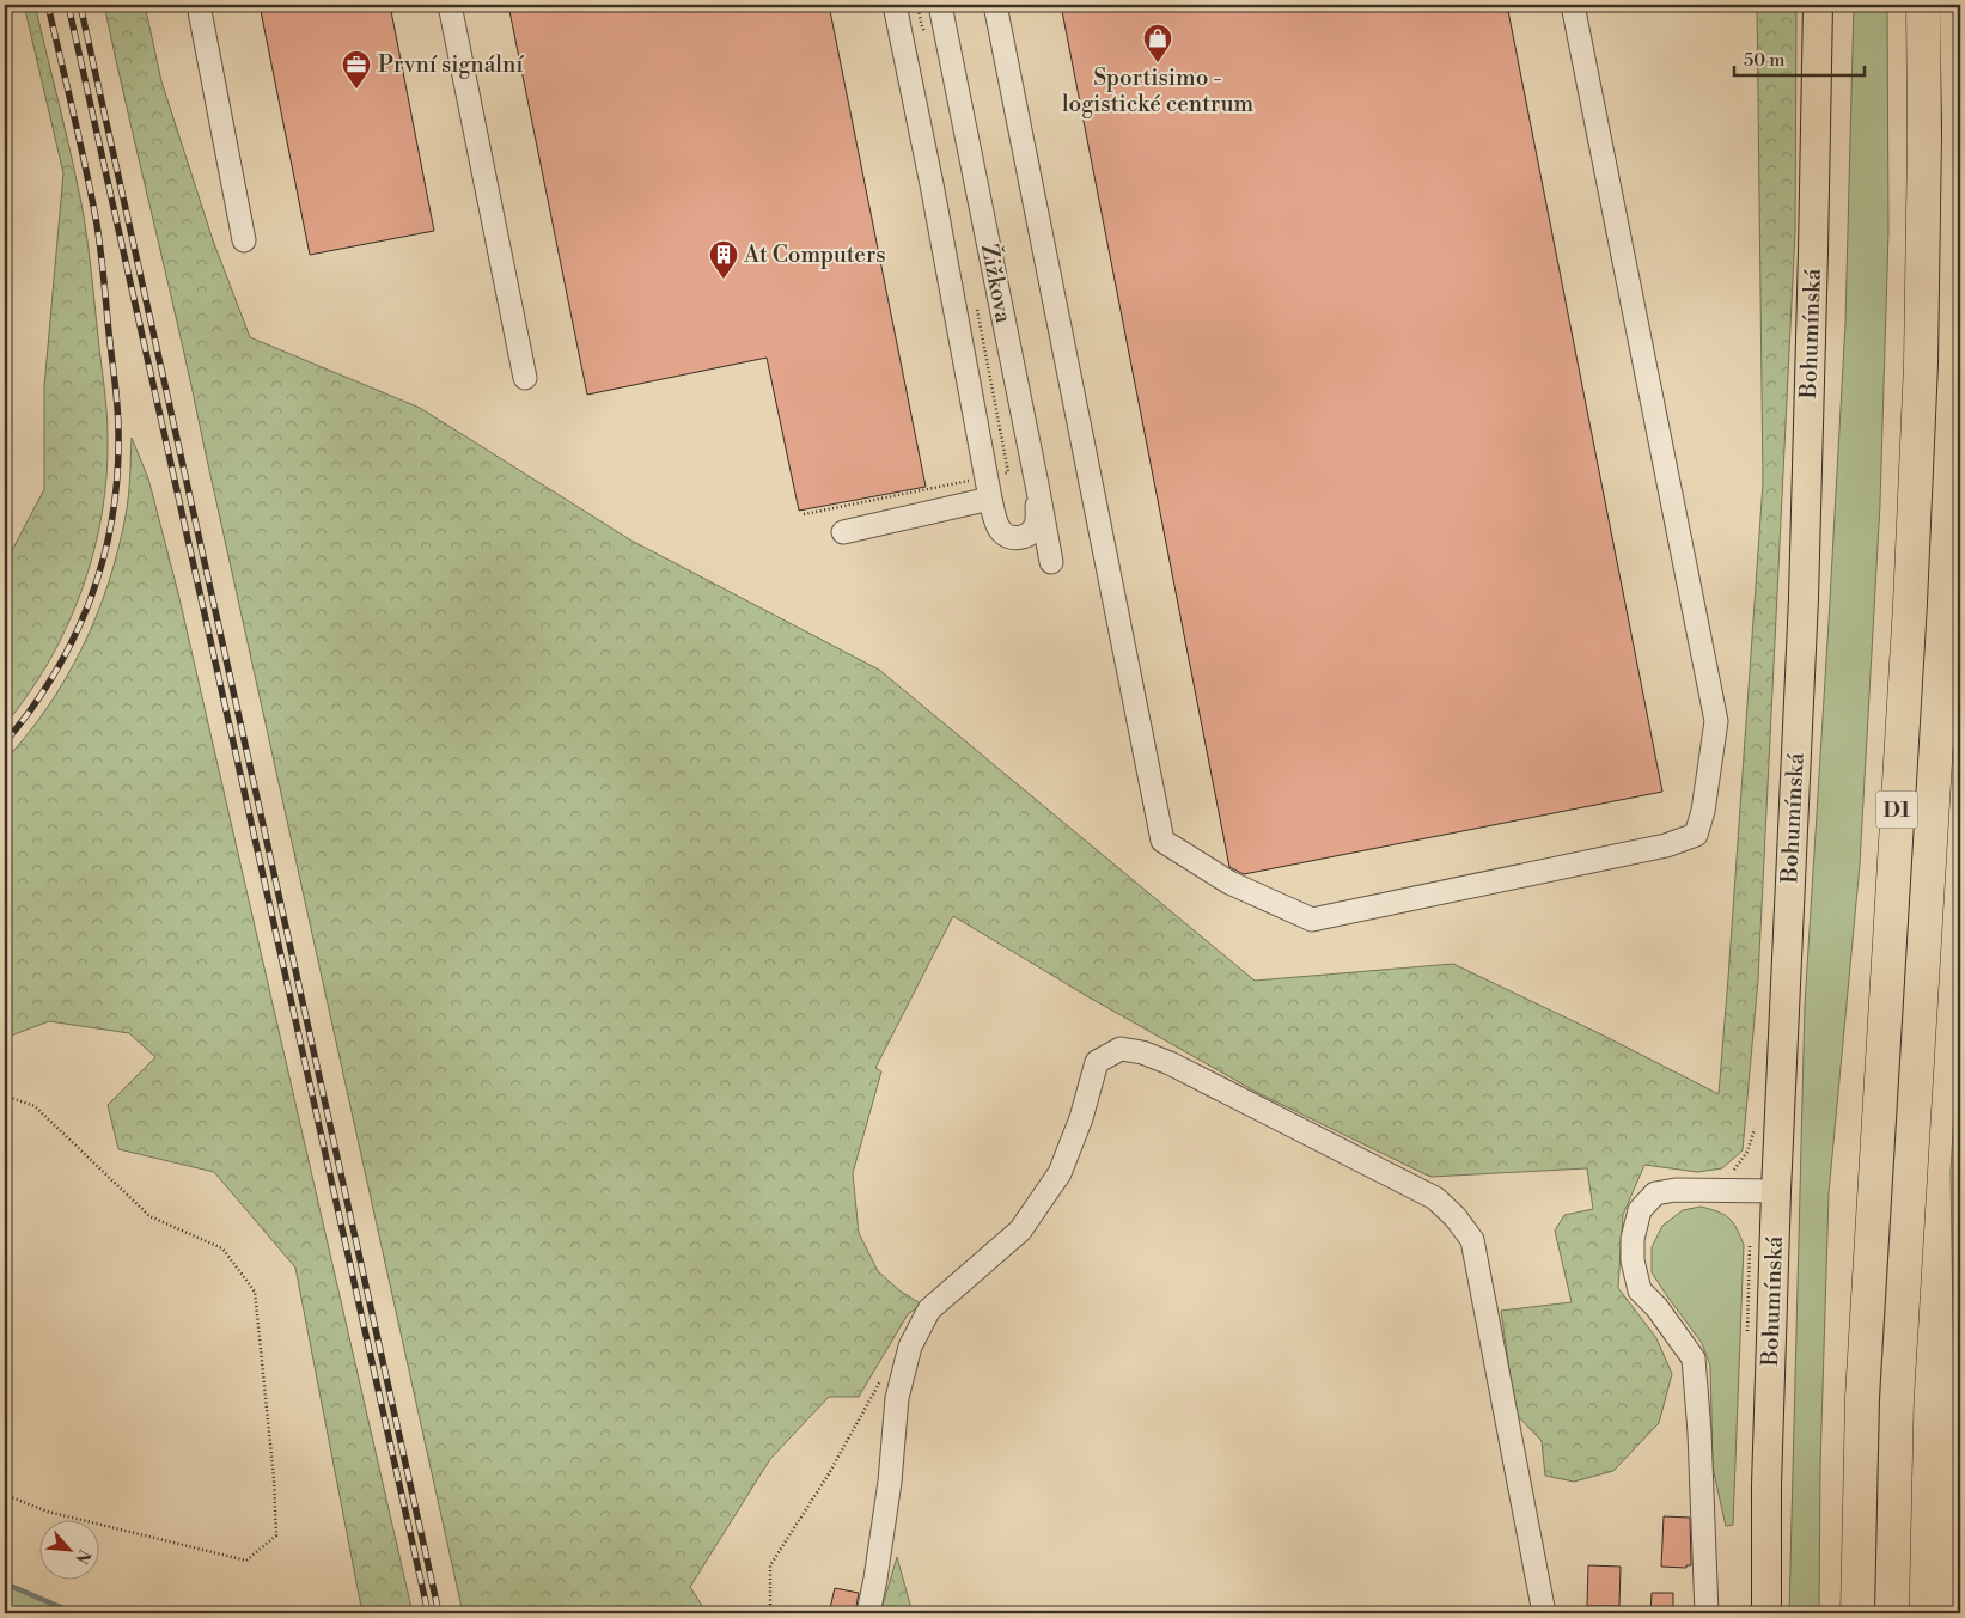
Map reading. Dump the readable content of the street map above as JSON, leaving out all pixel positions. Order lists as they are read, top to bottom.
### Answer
{
  "streets": {
    "highway": ["D1"],
    "main road": ["Bohumínská"],
    "street": ["Žižkova"]
  },
  "places": {
    "shop": ["Sportisimo - logistické centrum"],
    "office": ["První signální"],
    "building": ["At Computers"]
  },
  "scale_bar": "50 m",
  "north": "bottom right"
}
